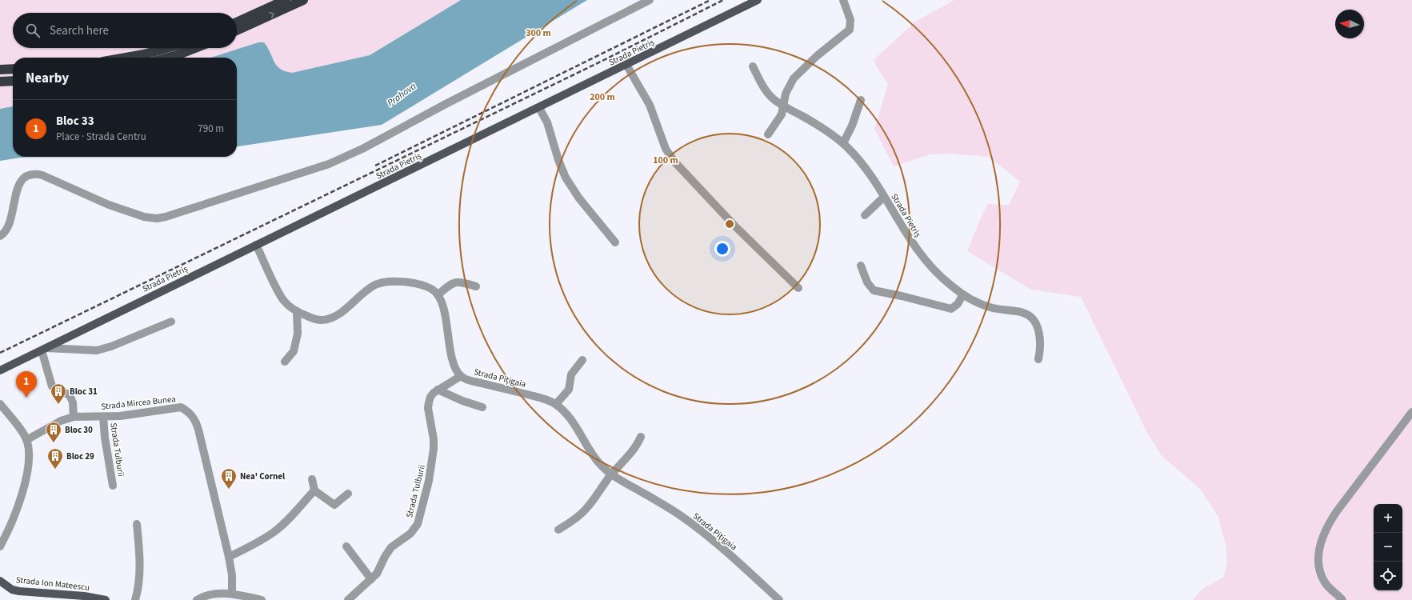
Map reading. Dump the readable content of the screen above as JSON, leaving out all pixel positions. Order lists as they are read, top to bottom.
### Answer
{
  "streets": {
    "main road": ["Strada Pietriș", "Strada Ion Mateescu"],
    "street": ["Strada Pițigaia", "Strada Mircea Bunea", "Strada Tulburii"]
  },
  "crossings": [
    ["Strada Pițigaia", "Strada Tulburii"],
    ["Strada Mircea Bunea", "Strada Tulburii"]
  ],
  "water": ["Prahova"],
  "places": {
    "building": [
      "Bloc 31",
      "Bloc 30",
      "Bloc 29",
      "Nea' Cornel"
    ]
  },
  "north": "left",
  "page": {
    "search": "Search here",
    "heading": "Nearby",
    "list": [
      {
        "mark": "1",
        "name": "Bloc 33",
        "note": "Place · Strada Centru",
        "value": "790 m"
      }
    ],
    "pins": "1",
    "map_buttons": ["+", "−"]
  },
  "rings": ["300 m", "200 m", "100 m"]
}
